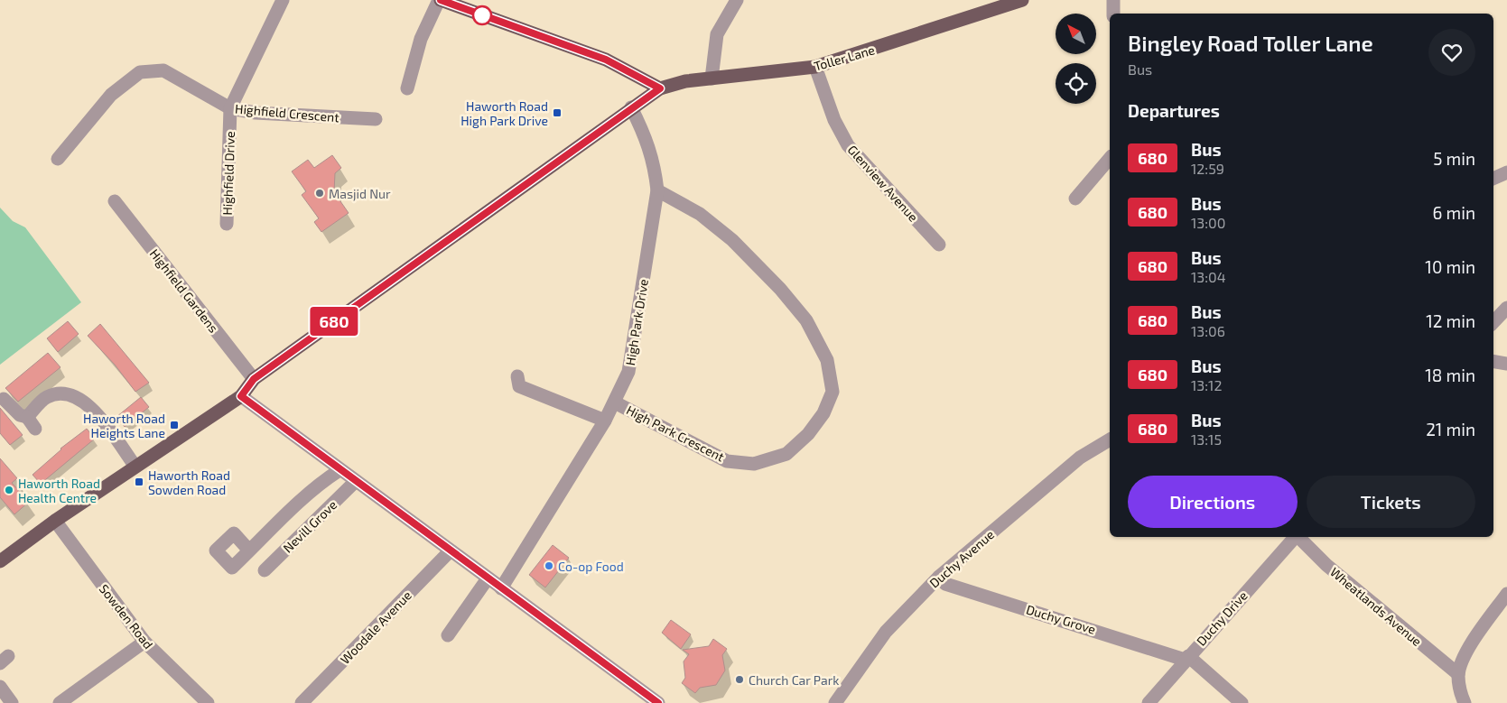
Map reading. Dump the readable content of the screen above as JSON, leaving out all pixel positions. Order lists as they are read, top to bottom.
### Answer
{
  "streets": {
    "main road": ["Toller Lane"],
    "street": [
      "Highfield Crescent",
      "Highfield Drive",
      "Glenview Avenue",
      "Highfield Gardens",
      "High Park Drive",
      "High Park Crescent",
      "Nevill Grove",
      "Duchy Avenue",
      "Wheatlands Avenue",
      "Sowden Road",
      "Duchy Drive",
      "Duchy Grove",
      "Woodale Avenue"
    ]
  },
  "crossings": [
    ["Toller Lane", "Glenview Avenue"],
    ["Toller Lane", "Highfield Gardens"],
    ["Toller Lane", "High Park Drive"],
    ["Toller Lane", "Sowden Road"],
    ["Highfield Crescent", "Highfield Drive"],
    ["High Park Drive", "High Park Crescent"],
    ["Duchy Avenue", "Duchy Grove"],
    ["Duchy Drive", "Duchy Grove"]
  ],
  "places": {
    "transit": ["Haworth Road High Park Drive", "Haworth Road Heights Lane", "Haworth Road Sowden Road"],
    "other": [
      "Masjid Nur",
      "Haworth Road Health Centre",
      "Co-op Food",
      "Church Car Park"
    ]
  },
  "lines": ["bus line 680"],
  "north": "top left",
  "page": {
    "on_map": "680",
    "heading": [
      ["Bingley Road Toller Lane", "Bus"],
      "Departures"
    ],
    "list": [
      {
        "mark": "680",
        "name": "Bus",
        "note": "12:59",
        "value": "5 min"
      },
      {
        "mark": "680",
        "name": "Bus",
        "note": "13:00",
        "value": "6 min"
      },
      {
        "mark": "680",
        "name": "Bus",
        "note": "13:04",
        "value": "10 min"
      },
      {
        "mark": "680",
        "name": "Bus",
        "note": "13:06",
        "value": "12 min"
      },
      {
        "mark": "680",
        "name": "Bus",
        "note": "13:12",
        "value": "18 min"
      },
      {
        "mark": "680",
        "name": "Bus",
        "note": "13:15",
        "value": "21 min"
      }
    ],
    "buttons": ["Directions", "Tickets"]
  }
}
